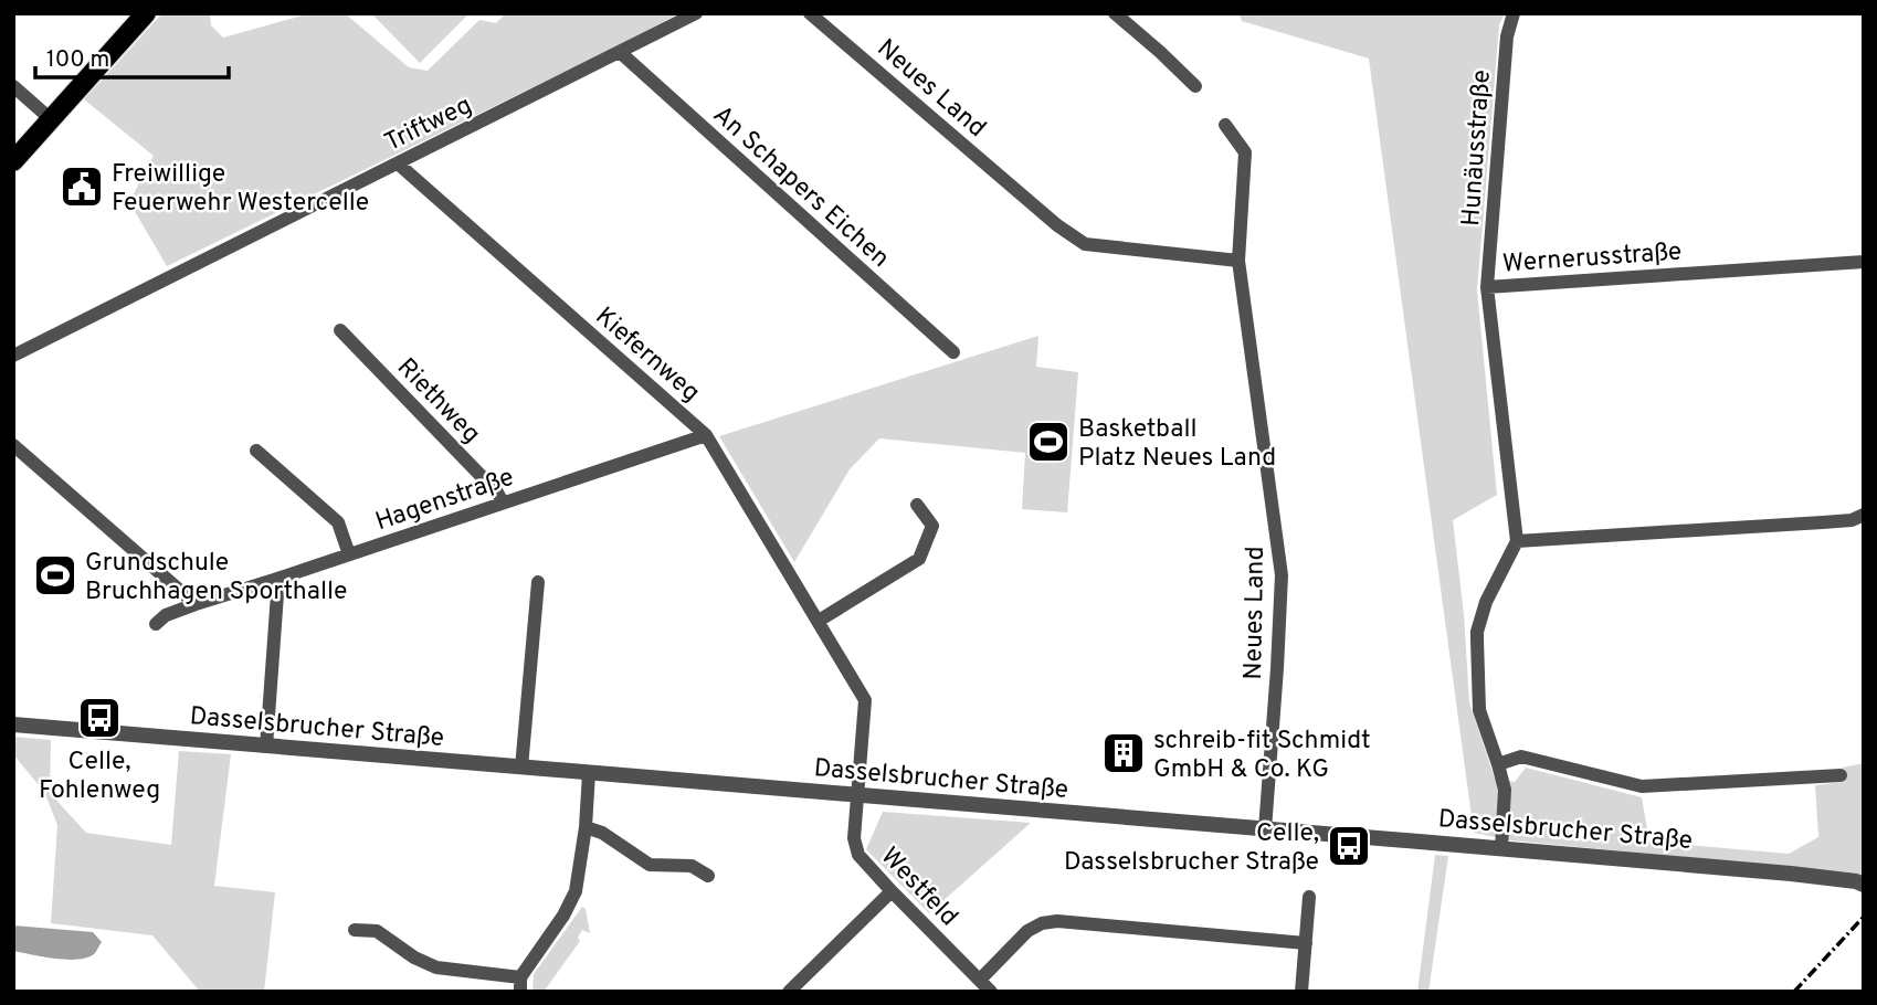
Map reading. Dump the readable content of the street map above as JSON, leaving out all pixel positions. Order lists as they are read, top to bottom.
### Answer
{
  "streets": {
    "street": [
      "Neues Land",
      "Triftweg",
      "Hunäusstraße",
      "An Schapers Eichen",
      "Wernerusstraße",
      "Kiefernweg",
      "Riethweg",
      "Hagenstraße",
      "Dasselsbrucher Straße",
      "Westfeld"
    ]
  },
  "crossings": [
    ["Neues Land", "Dasselsbrucher Straße"],
    ["Triftweg", "An Schapers Eichen"],
    ["Triftweg", "Kiefernweg"],
    ["Hunäusstraße", "Wernerusstraße"],
    ["Kiefernweg", "Hagenstraße"],
    ["Kiefernweg", "Dasselsbrucher Straße"],
    ["Kiefernweg", "Westfeld"],
    ["Riethweg", "Hagenstraße"],
    ["Dasselsbrucher Straße", "Westfeld"]
  ],
  "places": {
    "public building": ["Freiwillige Feuerwehr Westercelle"],
    "sports": ["Basketball Platz Neues Land", "Grundschule Bruchhagen Sporthalle"],
    "bus stop": ["Celle, Fohlenweg", "Celle, Dasselsbrucher Straße"],
    "building": ["schreib-fit Schmidt GmbH & Co. KG"]
  },
  "scale_bar": "100 m"
}
